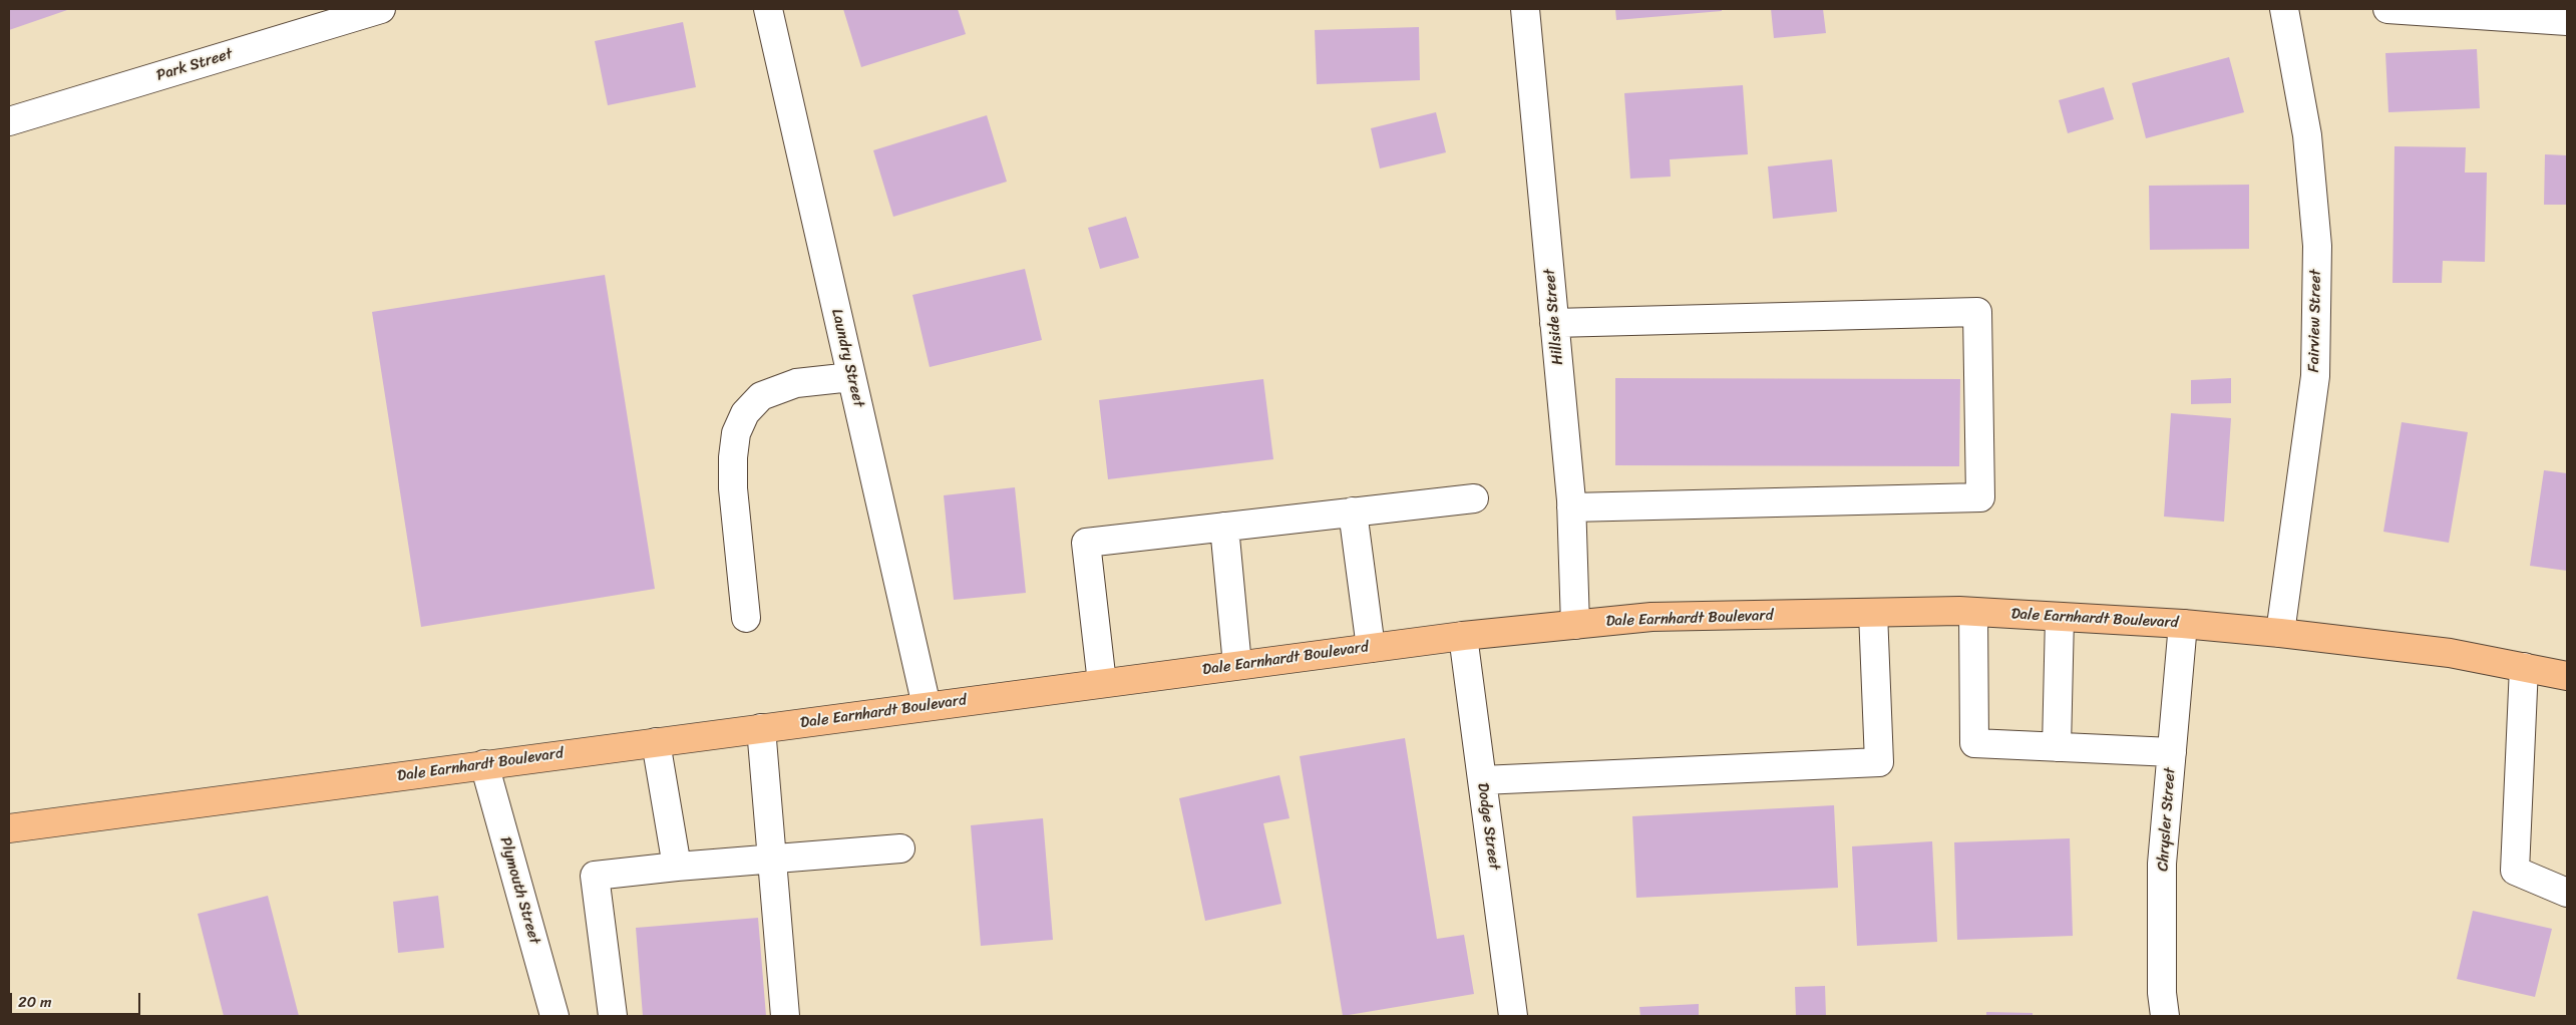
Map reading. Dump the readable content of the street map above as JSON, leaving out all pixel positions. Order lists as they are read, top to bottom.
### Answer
{
  "streets": {
    "main road": ["Dale Earnhardt Boulevard"],
    "street": [
      "Park Street",
      "Hillside Street",
      "Fairview Street",
      "Laundry Street",
      "Chrysler Street",
      "Dodge Street",
      "Plymouth Street"
    ]
  },
  "crossings": [
    ["Hillside Street", "Dale Earnhardt Boulevard"],
    ["Fairview Street", "Dale Earnhardt Boulevard"],
    ["Laundry Street", "Dale Earnhardt Boulevard"],
    ["Dale Earnhardt Boulevard", "Chrysler Street"],
    ["Dale Earnhardt Boulevard", "Dodge Street"],
    ["Dale Earnhardt Boulevard", "Plymouth Street"]
  ],
  "scale_bar": "20 m"
}
